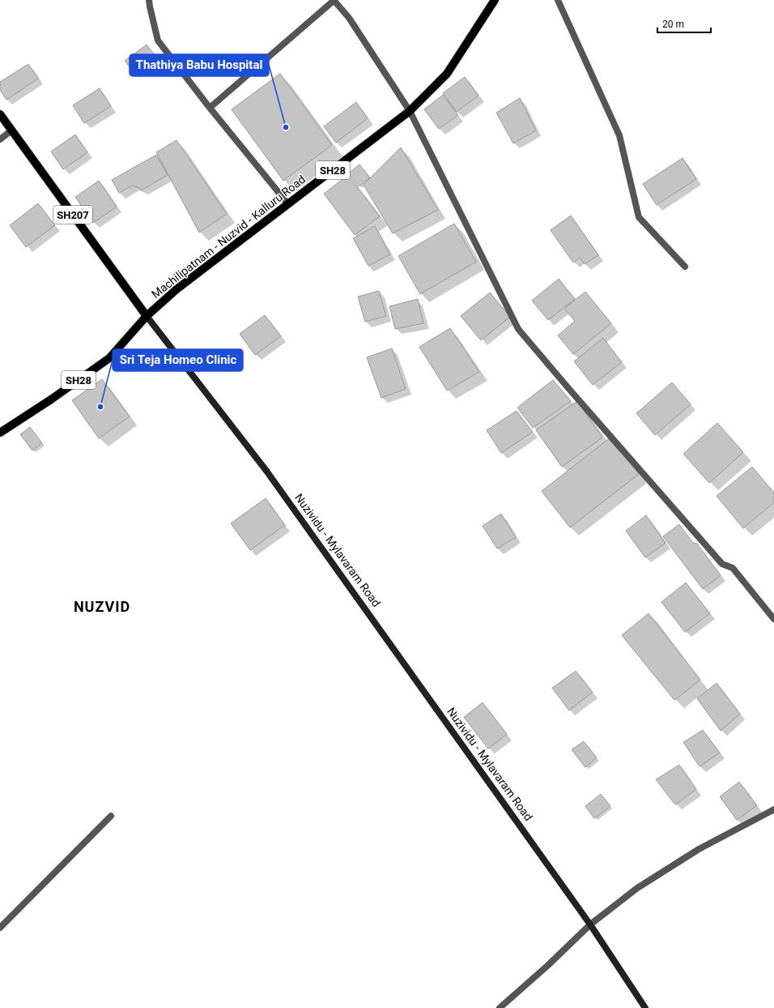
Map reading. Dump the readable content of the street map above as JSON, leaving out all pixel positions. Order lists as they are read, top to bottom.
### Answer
{
  "streets": {
    "main road": [
      "SH28",
      "SH207",
      "Machilipatnam - Nuzvid - Kalluru Road",
      "Nuzividu - Mylavaram Road"
    ]
  },
  "crossings": [
    ["Machilipatnam - Nuzvid - Kalluru Road", "Nuzividu - Mylavaram Road"]
  ],
  "districts": ["NUZVID"],
  "places": ["Thathiya Babu Hospital", "Sri Teja Homeo Clinic"],
  "scale_bar": "20 m"
}
